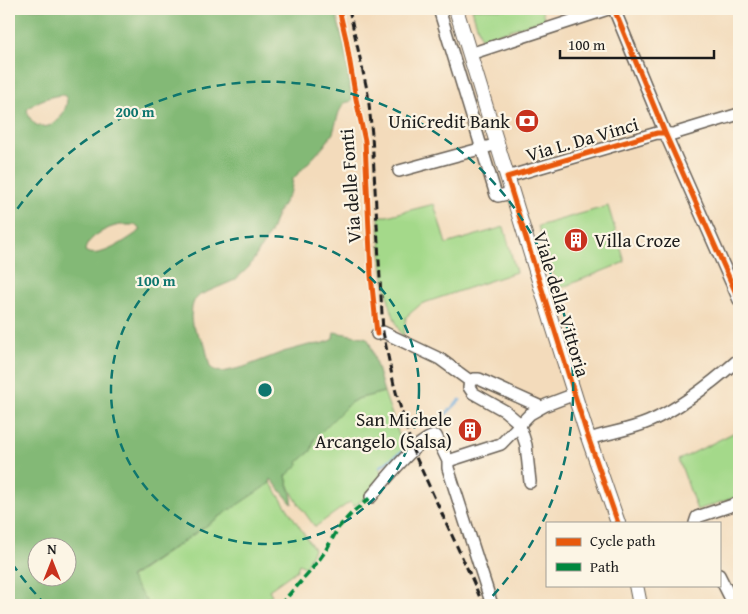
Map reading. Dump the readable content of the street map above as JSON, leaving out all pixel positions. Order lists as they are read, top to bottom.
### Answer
{
  "streets": {
    "street": ["Via L. Da Vinci", "Viale della Vittoria"],
    "cycle path": ["Via delle Fonti"]
  },
  "crossings": [
    ["Via L. Da Vinci", "Viale della Vittoria"]
  ],
  "places": {
    "bank": ["UniCredit Bank"],
    "building": ["Villa Croze", "San Michele Arcangelo (Salsa)"]
  },
  "legend": ["Cycle path", "Path"],
  "scale_bar": "100 m",
  "north": "top",
  "rings": ["200 m", "100 m"]
}
